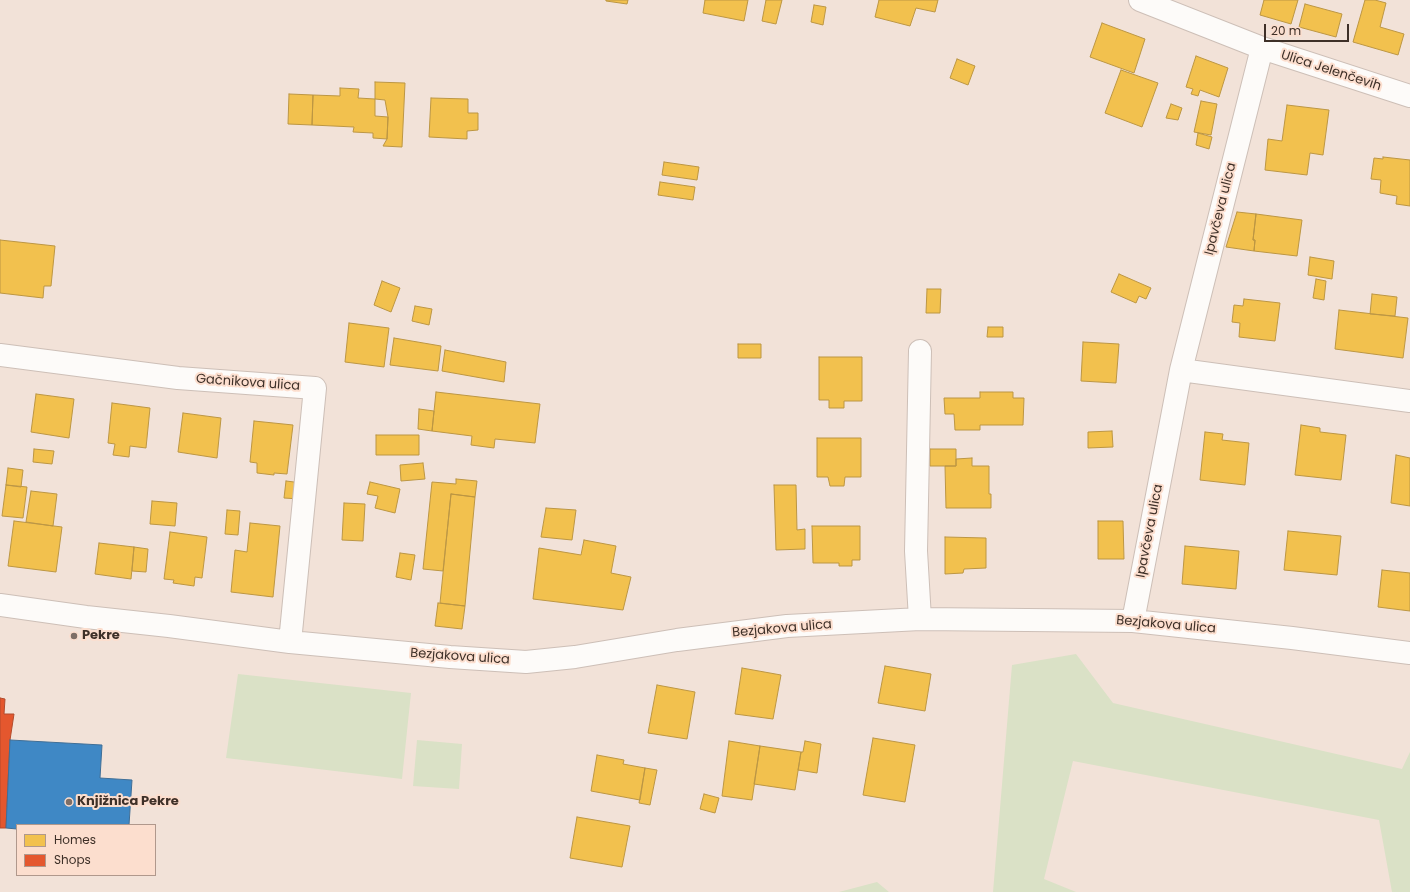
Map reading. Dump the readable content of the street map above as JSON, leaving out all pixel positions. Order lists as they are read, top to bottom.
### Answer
{
  "streets": {
    "street": [
      "Ulica Jelenčevih",
      "Ipavčeva ulica",
      "Gačnikova ulica",
      "Bezjakova ulica"
    ]
  },
  "crossings": [
    ["Ulica Jelenčevih", "Ipavčeva ulica"],
    ["Ipavčeva ulica", "Bezjakova ulica"],
    ["Gačnikova ulica", "Bezjakova ulica"]
  ],
  "places": ["Pekre", "Knjižnica Pekre"],
  "legend": ["Homes", "Shops"],
  "scale_bar": "20 m"
}
